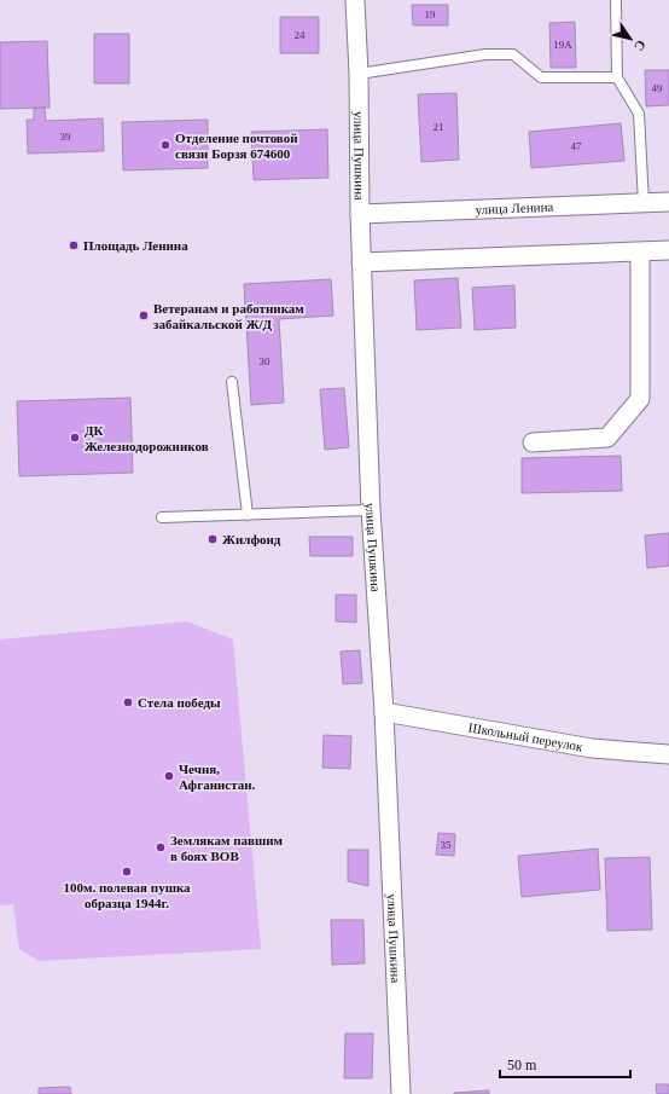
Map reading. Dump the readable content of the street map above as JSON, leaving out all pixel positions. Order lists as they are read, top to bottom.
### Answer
{
  "streets": {
    "street": ["улица Пушкина", "улица Ленина", "Школьный переулок"]
  },
  "crossings": [
    ["улица Пушкина", "улица Ленина"],
    ["улица Пушкина", "Школьный переулок"]
  ],
  "places": [
    "Отделение почтовой связи Борзя 674600",
    "Площадь Ленина",
    "Ветеранам и работникам забайкальской Ж/Д",
    "ДК Железнодорожников",
    "Жилфонд",
    "Стела победы",
    "Чечня, Афганистан.",
    "Землякам павшим в боях ВОВ",
    "100м. полевая пушка образца 1944г."
  ],
  "house_numbers": [
    "19",
    "24",
    "19А",
    "49",
    "21",
    "39",
    "47",
    "30",
    "35"
  ],
  "scale_bar": "50 m",
  "north": "bottom right"
}
